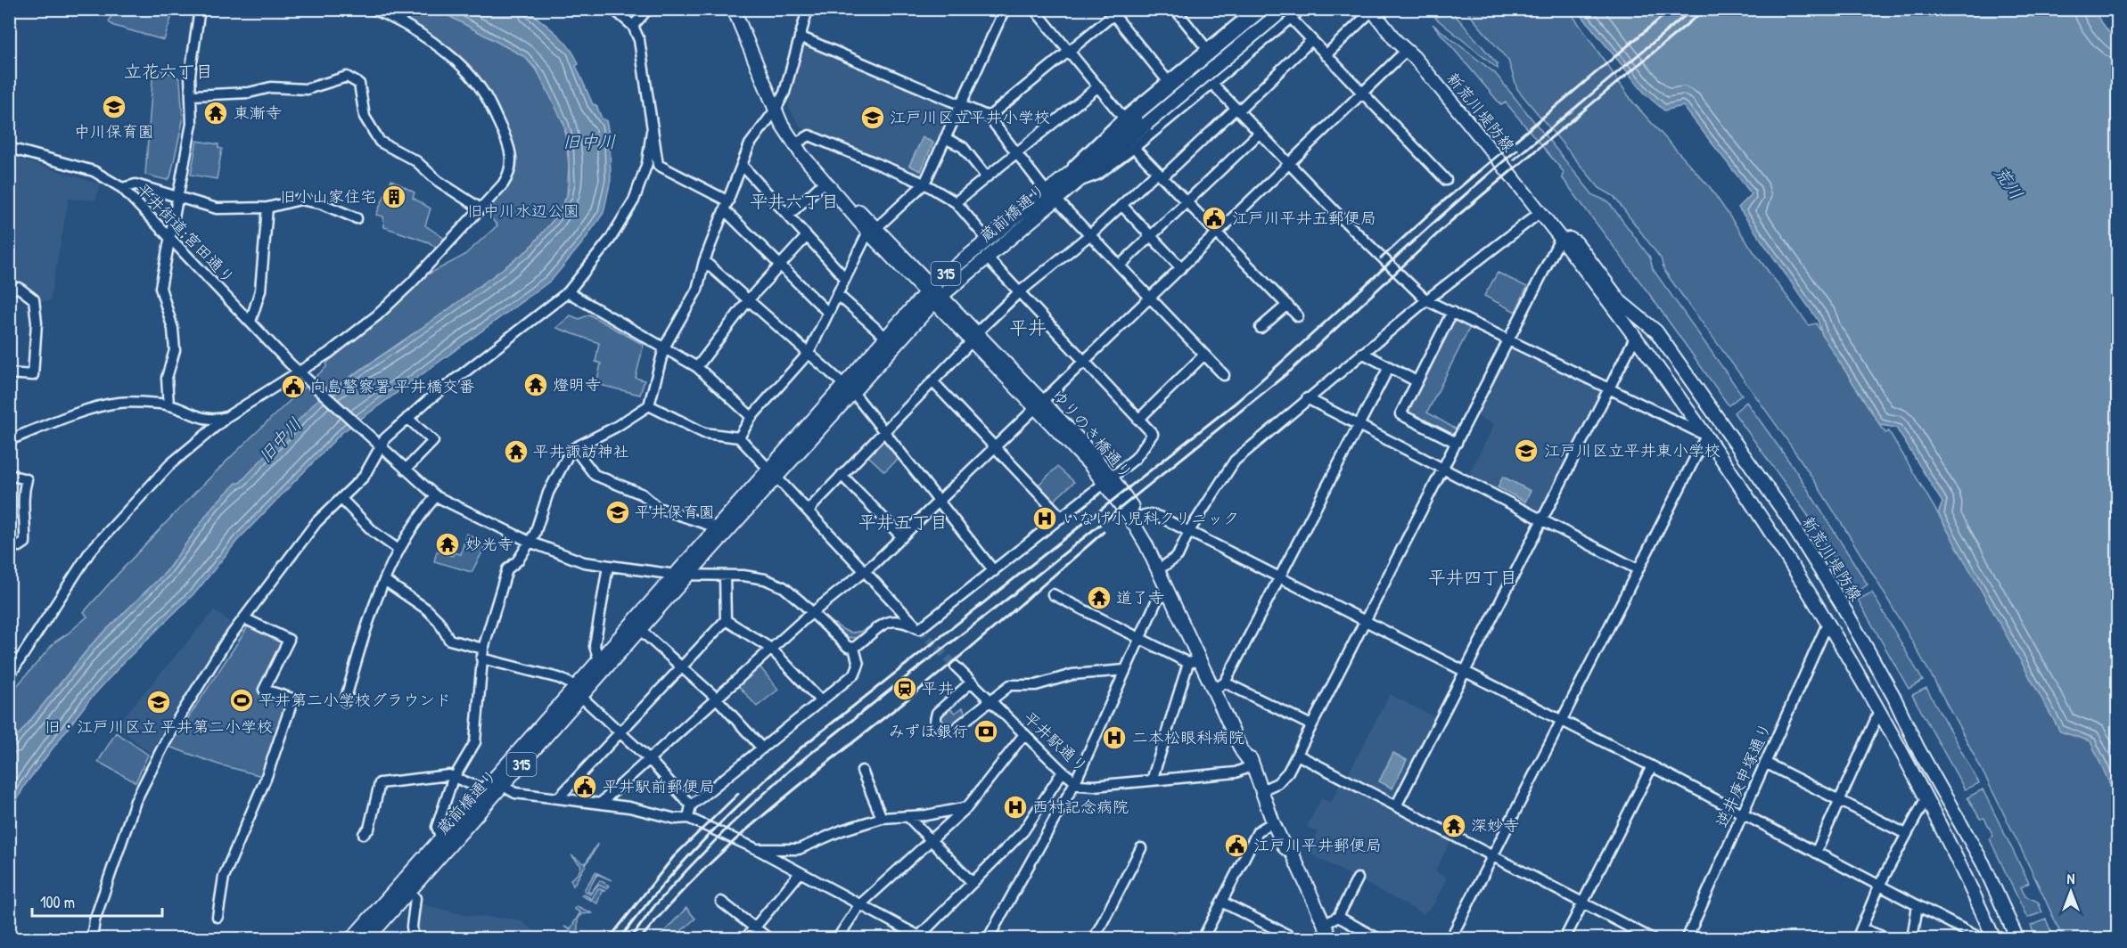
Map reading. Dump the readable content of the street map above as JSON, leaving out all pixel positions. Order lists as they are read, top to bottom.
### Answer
{
  "streets": {
    "main road": [
      "新荒川堤防線",
      "蔵前橋通り",
      "315",
      "ゆりのき橋通り"
    ],
    "street": ["平井街道;宮田通り", "平井駅通り", "逆井庚申塚通り"]
  },
  "crossings": [
    ["新荒川堤防線", "逆井庚申塚通り"],
    ["蔵前橋通り", "平井街道;宮田通り"],
    ["蔵前橋通り", "315"],
    ["蔵前橋通り", "ゆりのき橋通り"],
    ["平井街道;宮田通り", "315"],
    ["ゆりのき橋通り", "平井駅通り"]
  ],
  "districts": [
    "立花六丁目",
    "平井六丁目",
    "平井",
    "平井五丁目",
    "平井四丁目"
  ],
  "water": ["旧中川", "荒川"],
  "parks": ["旧中川水辺公園"],
  "places": {
    "school or university": [
      "中川保育園",
      "江戸川区立平井小学校",
      "江戸川区立平井東小学校",
      "平井保育園",
      "旧・江戸川区立 平井第二小学校"
    ],
    "temple": [
      "東漸寺",
      "燈明寺",
      "平井諏訪神社",
      "妙光寺",
      "道了寺",
      "深妙寺"
    ],
    "building": ["旧小山家住宅"],
    "public building": [
      "江戸川平井五郵便局",
      "向島警察署 平井橋交番",
      "平井駅前郵便局",
      "江戸川平井郵便局"
    ],
    "hospital": ["いなげ小児科クリニック", "二本松眼科病院", "西村記念病院"],
    "station": ["平井"],
    "sports": ["平井第二小学校グラウンド"],
    "bank": ["みずほ銀行"]
  },
  "scale_bar": "100 m",
  "north": "top"
}
